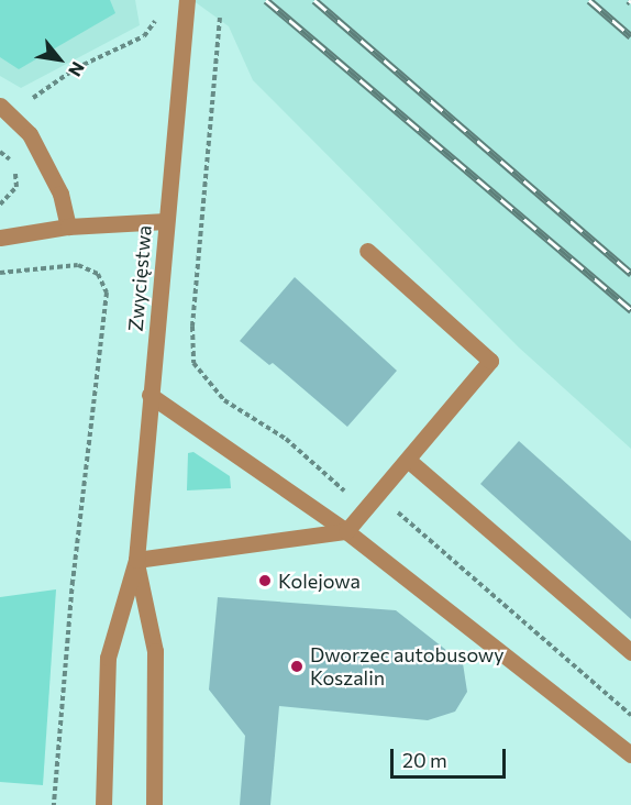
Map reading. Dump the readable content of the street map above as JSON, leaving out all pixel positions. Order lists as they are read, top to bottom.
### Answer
{
  "streets": {
    "street": ["Zwycięstwa"]
  },
  "places": ["Kolejowa", "Dworzec autobusowy Koszalin"],
  "scale_bar": "20 m",
  "north": "bottom right"
}
